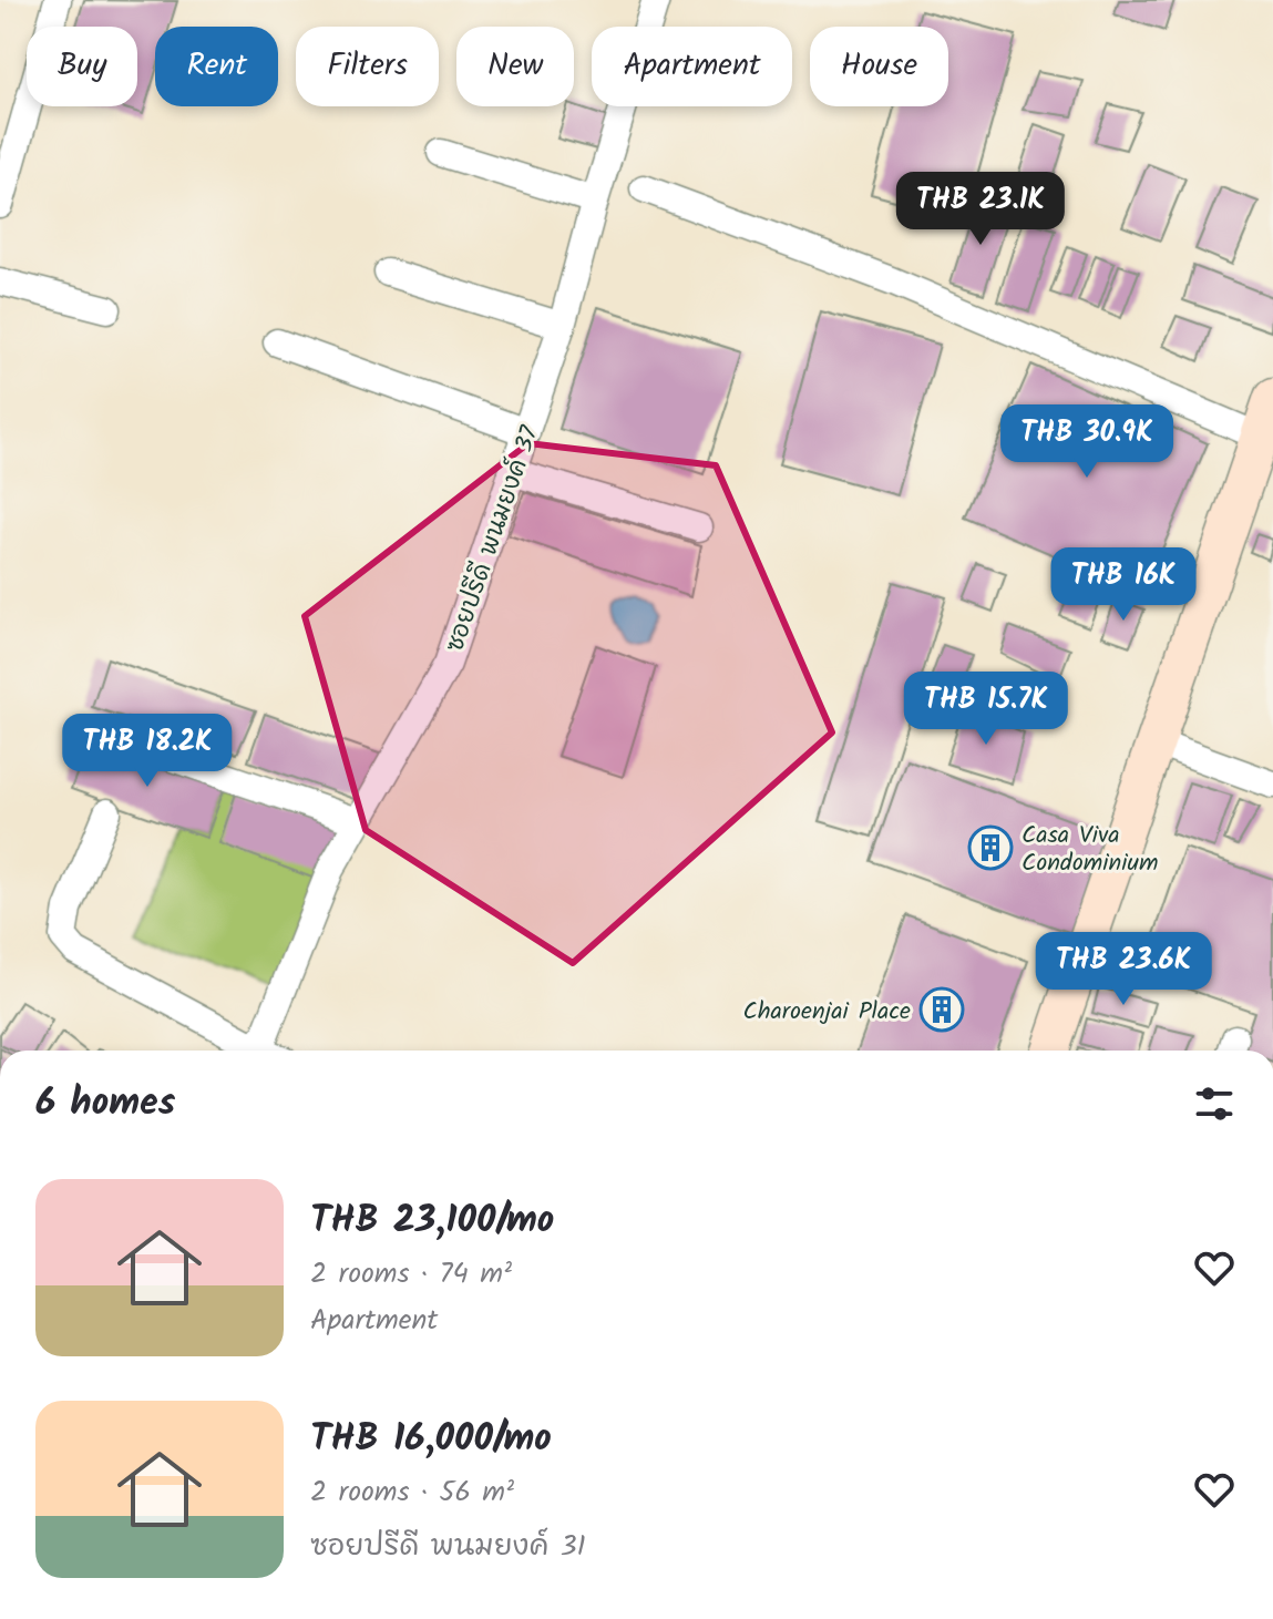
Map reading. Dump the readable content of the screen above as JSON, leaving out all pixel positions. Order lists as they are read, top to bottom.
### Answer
{
  "streets": {
    "street": ["ซอยปรีดี พนมยงค์ 37"]
  },
  "places": {
    "building": ["Casa Viva Condominium", "Charoenjai Place"]
  },
  "page": {
    "chip": [
      "Buy",
      "Rent",
      "Filters",
      "New",
      "Apartment",
      "House"
    ],
    "price": [
      "THB 23.1K",
      "THB 30.9K",
      "THB 16K",
      "THB 15.7K",
      "THB 18.2K",
      "THB 23.6K"
    ],
    "heading": "6 homes",
    "list": [
      {
        "name": "THB 23,100/mo",
        "note": "2 rooms · 74 m² · Apartment"
      },
      {
        "name": "THB 16,000/mo",
        "note": "2 rooms · 56 m² · ซอยปรีดี พนมยงค์ 31"
      }
    ]
  }
}
